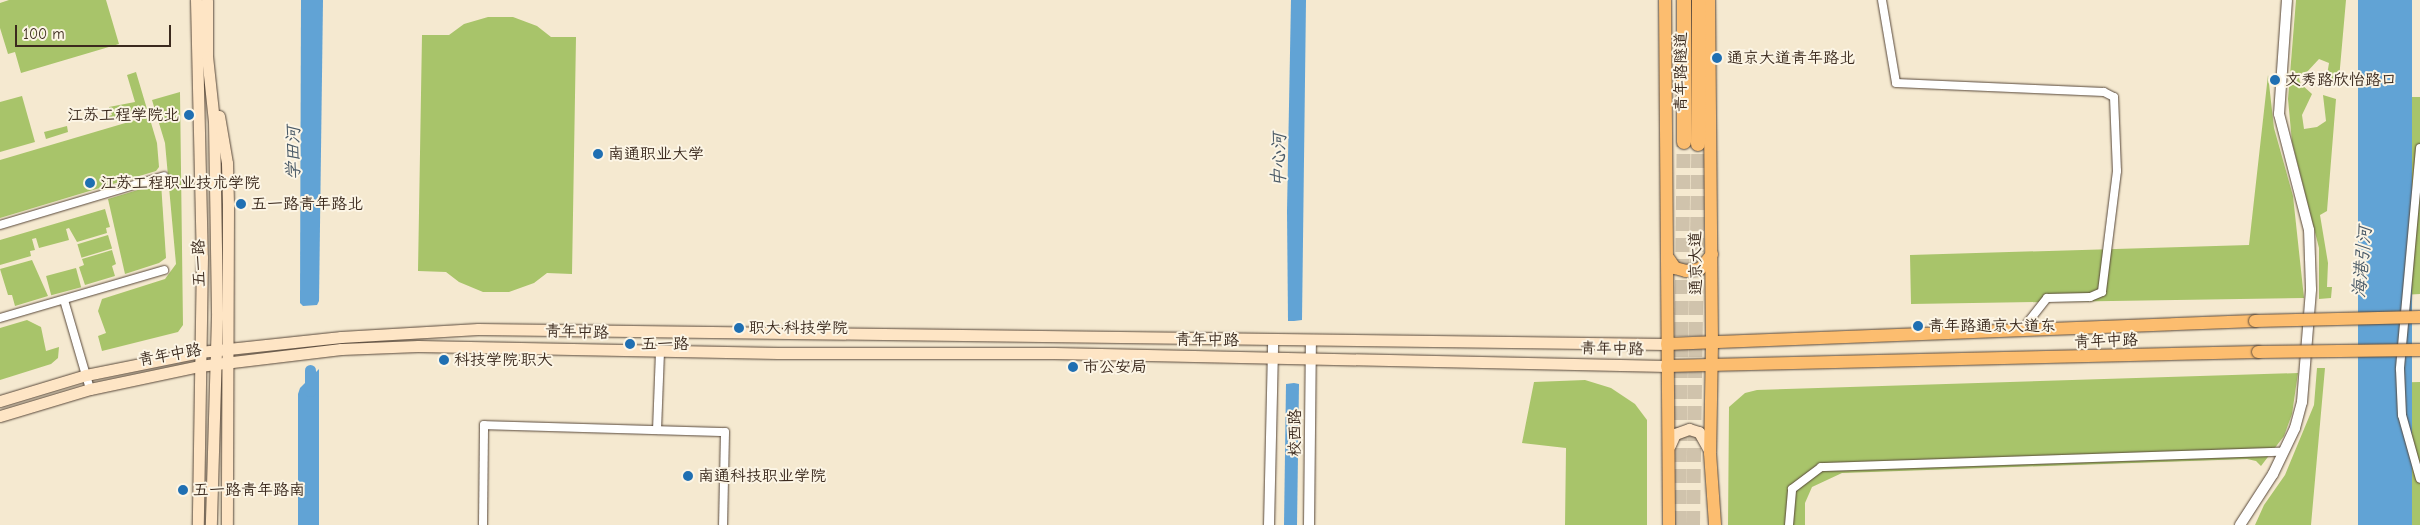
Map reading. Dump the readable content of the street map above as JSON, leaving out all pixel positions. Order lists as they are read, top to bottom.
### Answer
{
  "streets": {
    "highway": ["青年路隧道"],
    "main road": ["五一路", "通京大道", "青年中路"],
    "street": ["校西路"]
  },
  "crossings": [
    ["五一路", "青年中路"],
    ["通京大道", "青年中路"],
    ["青年中路", "校西路"]
  ],
  "water": ["学田河", "中心河", "海港引河"],
  "places": [
    "通京大道青年路北",
    "文秀路欣怡路口",
    "江苏工程学院北",
    "南通职业大学",
    "江苏工程职业技术学院",
    "五一路青年路北",
    "青年路通京大道东",
    "职大·科技学院",
    "五一路",
    "科技学院·职大",
    "市公安局",
    "南通科技职业学院",
    "五一路青年路南"
  ],
  "scale_bar": "100 m"
}
